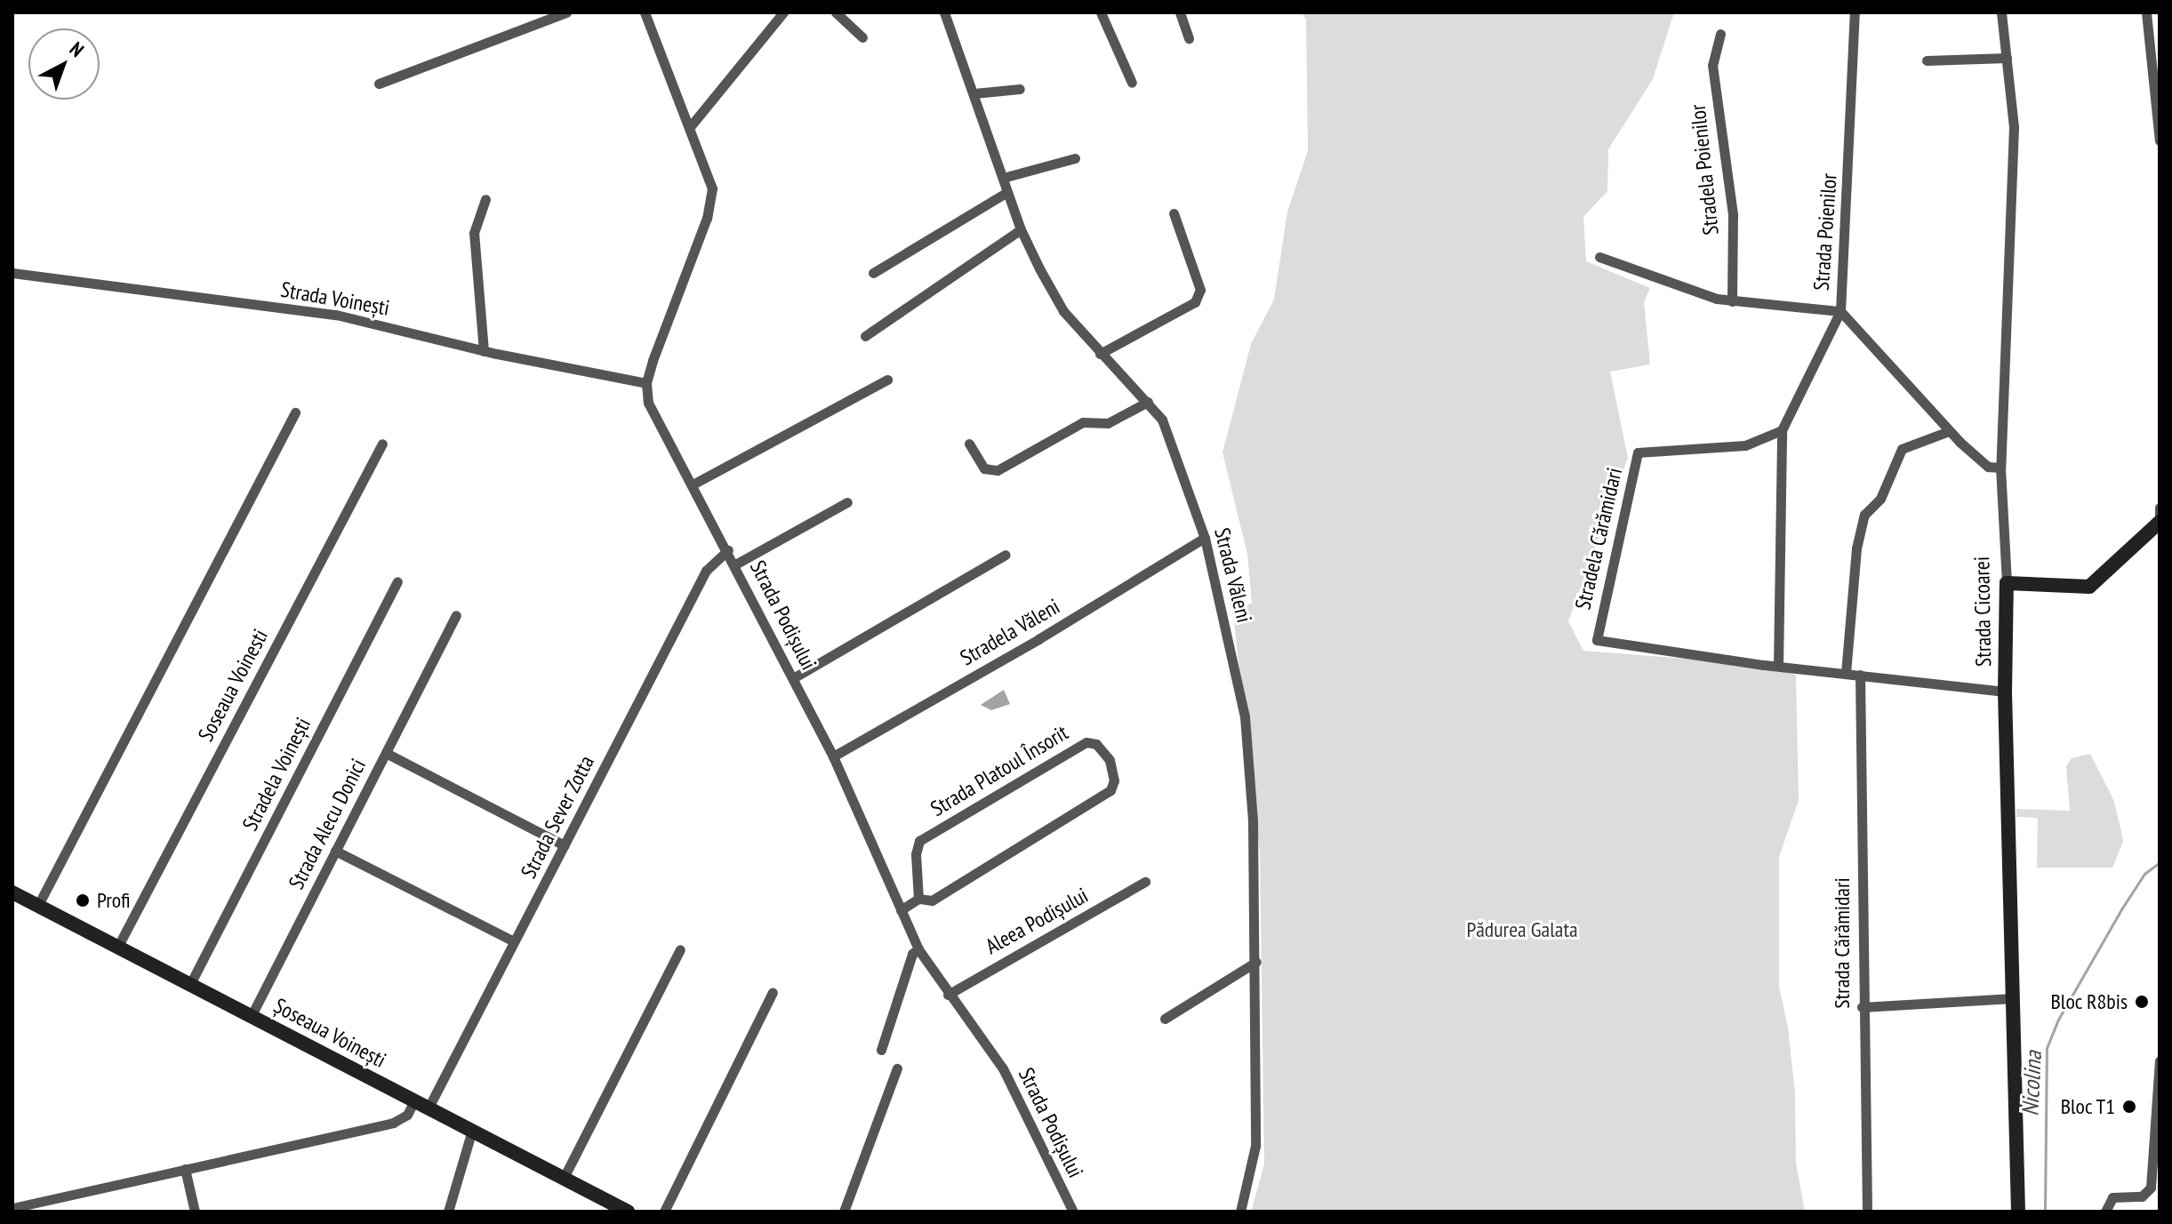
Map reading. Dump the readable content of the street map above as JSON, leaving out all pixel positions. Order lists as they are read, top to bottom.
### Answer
{
  "streets": {
    "street": [
      "Stradela Poienilor",
      "Strada Poienilor",
      "Strada Voinești",
      "Stradela Cărămidari",
      "Strada Văleni",
      "Strada Cicoarei",
      "Strada Podișului",
      "Stradela Văleni",
      "Soseaua Voinesti",
      "Strada Platoul Însorit",
      "Stradela Voinești",
      "Strada Sever Zotta",
      "Strada Alecu Donici",
      "Aleea Podișului",
      "Strada Cărămidari",
      "Șoseaua Voinești"
    ]
  },
  "crossings": [
    ["Strada Poienilor", "Strada Cicoarei"],
    ["Strada Voinești", "Strada Podișului"],
    ["Stradela Cărămidari", "Strada Cicoarei"],
    ["Stradela Cărămidari", "Strada Cărămidari"],
    ["Strada Văleni", "Stradela Văleni"],
    ["Strada Podișului", "Stradela Văleni"],
    ["Strada Podișului", "Strada Sever Zotta"],
    ["Strada Podișului", "Aleea Podișului"],
    ["Soseaua Voinesti", "Șoseaua Voinești"],
    ["Stradela Voinești", "Șoseaua Voinești"],
    ["Strada Sever Zotta", "Șoseaua Voinești"],
    ["Strada Alecu Donici", "Șoseaua Voinești"]
  ],
  "water": ["Nicolina"],
  "parks": ["Pădurea Galata"],
  "places": ["Profi", "Bloc R8bis", "Bloc T1"],
  "north": "top right"
}
